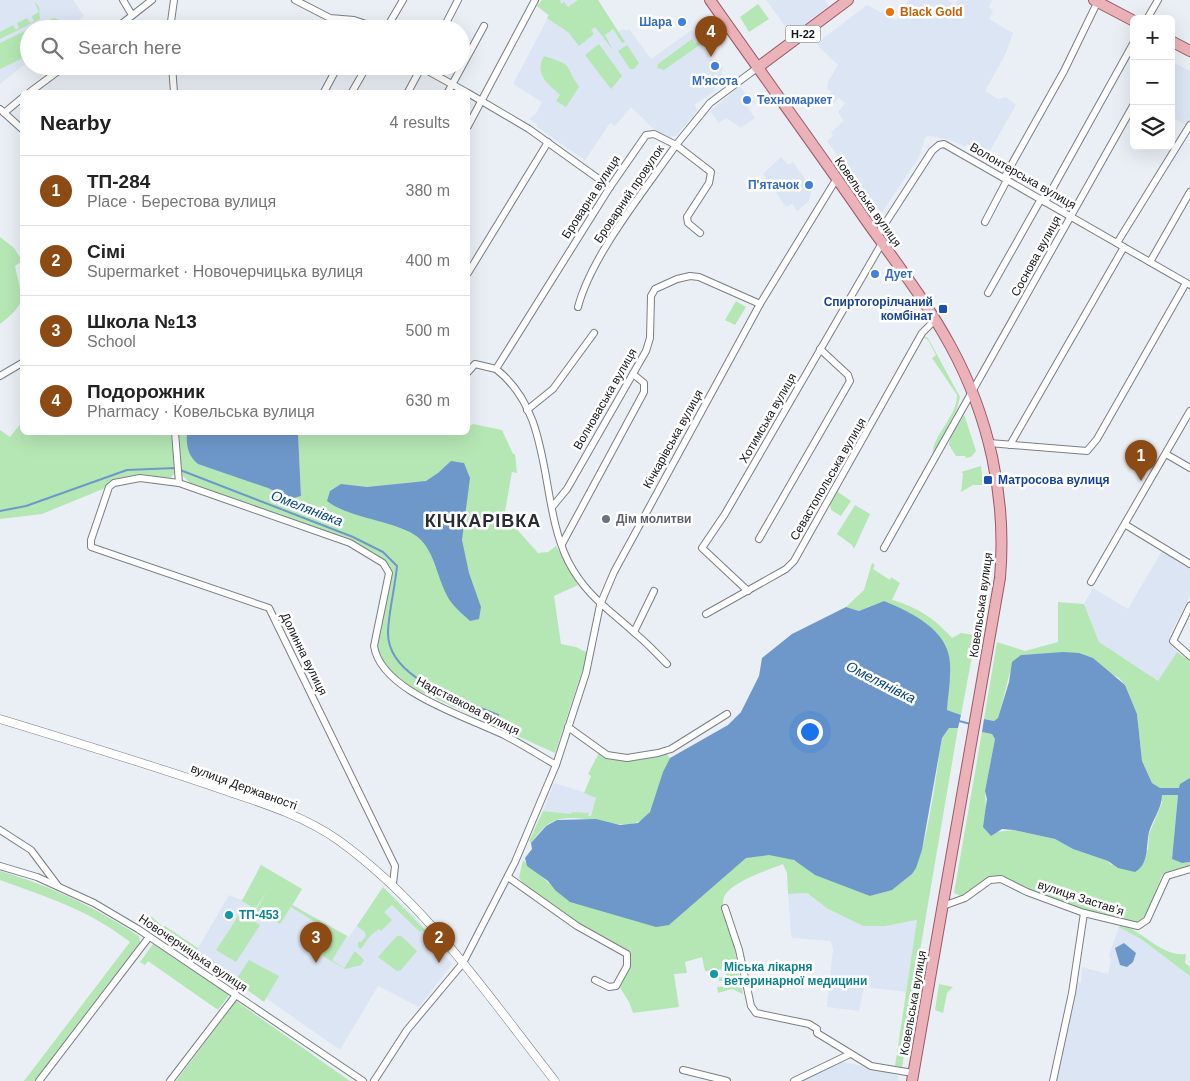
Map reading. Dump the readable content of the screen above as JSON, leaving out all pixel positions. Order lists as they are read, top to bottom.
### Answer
{
  "streets": {
    "main road": ["Н-22", "Ковельська вулиця"],
    "street": [
      "Волонтерська вулиця",
      "Броварний провулок",
      "Броварна вулиця",
      "Соснова вулиця",
      "Волноваська вулиця",
      "Хотимська вулиця",
      "Кічкарівська вулиця",
      "Севастопольська вулиця",
      "Долинна вулиця",
      "Надставкова вулиця",
      "вулиця Державності",
      "вулиця Заставʼя",
      "Новочерчицька вулиця"
    ]
  },
  "crossings": [
    ["Н-22", "Ковельська вулиця"],
    ["Волонтерська вулиця", "Ковельська вулиця"],
    ["Волонтерська вулиця", "Соснова вулиця"],
    ["Волонтерська вулиця", "Хотимська вулиця"],
    ["Броварний провулок", "Броварна вулиця"],
    ["Ковельська вулиця", "Соснова вулиця"],
    ["Ковельська вулиця", "Хотимська вулиця"],
    ["Ковельська вулиця", "Кічкарівська вулиця"],
    ["Ковельська вулиця", "Севастопольська вулиця"],
    ["Ковельська вулиця", "вулиця Заставʼя"],
    ["Волноваська вулиця", "Кічкарівська вулиця"],
    ["Хотимська вулиця", "Севастопольська вулиця"],
    ["Кічкарівська вулиця", "Надставкова вулиця"],
    ["Кічкарівська вулиця", "вулиця Державності"],
    ["Долинна вулиця", "Надставкова вулиця"],
    ["Долинна вулиця", "вулиця Державності"]
  ],
  "districts": ["КІЧКАРІВКА"],
  "water": ["Омелянівка"],
  "places": {
    "other": [
      "Black Gold",
      "Шара",
      "М'ясота",
      "Техномаркет",
      "П'ятачок",
      "Дует",
      "Дім молитви",
      "ТП-453",
      "Міська лікарня ветеринарної медицини"
    ],
    "transit": ["Спиртогорілчаний комбінат", "Матросова вулиця"]
  },
  "page": {
    "map_buttons": ["+", "−"],
    "pins": [
      "4",
      "1",
      "2",
      "3"
    ],
    "search": "Search here",
    "heading": ["Nearby", "4 results"],
    "list": [
      {
        "mark": "1",
        "name": "ТП-284",
        "note": "Place · Берестова вулиця",
        "value": "380 m"
      },
      {
        "mark": "2",
        "name": "Сімі",
        "note": "Supermarket · Новочерчицька вулиця",
        "value": "400 m"
      },
      {
        "mark": "3",
        "name": "Школа №13",
        "note": "School",
        "value": "500 m"
      },
      {
        "mark": "4",
        "name": "Подорожник",
        "note": "Pharmacy · Ковельська вулиця",
        "value": "630 m"
      }
    ]
  }
}
